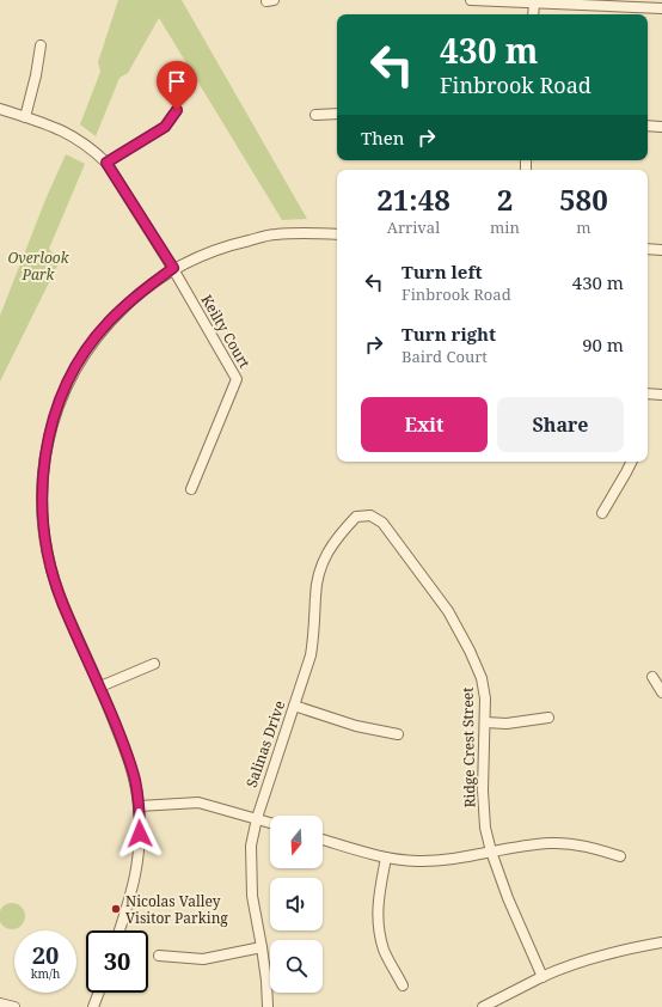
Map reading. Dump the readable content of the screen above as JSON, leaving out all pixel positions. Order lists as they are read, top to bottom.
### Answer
{
  "streets": {
    "street": ["Keilty Court", "Salinas Drive", "Ridge Crest Street"]
  },
  "crossings": [
    ["Salinas Drive", "Ridge Crest Street"]
  ],
  "parks": ["Overlook Park"],
  "places": ["Nicolas Valley Visitor Parking"],
  "north": "bottom",
  "page": {
    "turn": ["430 m", "Finbrook Road"],
    "then": "Then",
    "eta": [
      "21:48",
      "Arrival",
      "2",
      "min",
      "580",
      "m"
    ],
    "list": [
      {
        "name": "Turn left",
        "note": "Finbrook Road",
        "value": "430 m"
      },
      {
        "name": "Turn right",
        "note": "Baird Court",
        "value": "90 m"
      }
    ],
    "buttons": ["Exit", "Share"],
    "speed": "20 km/h",
    "limit": "30"
  }
}
